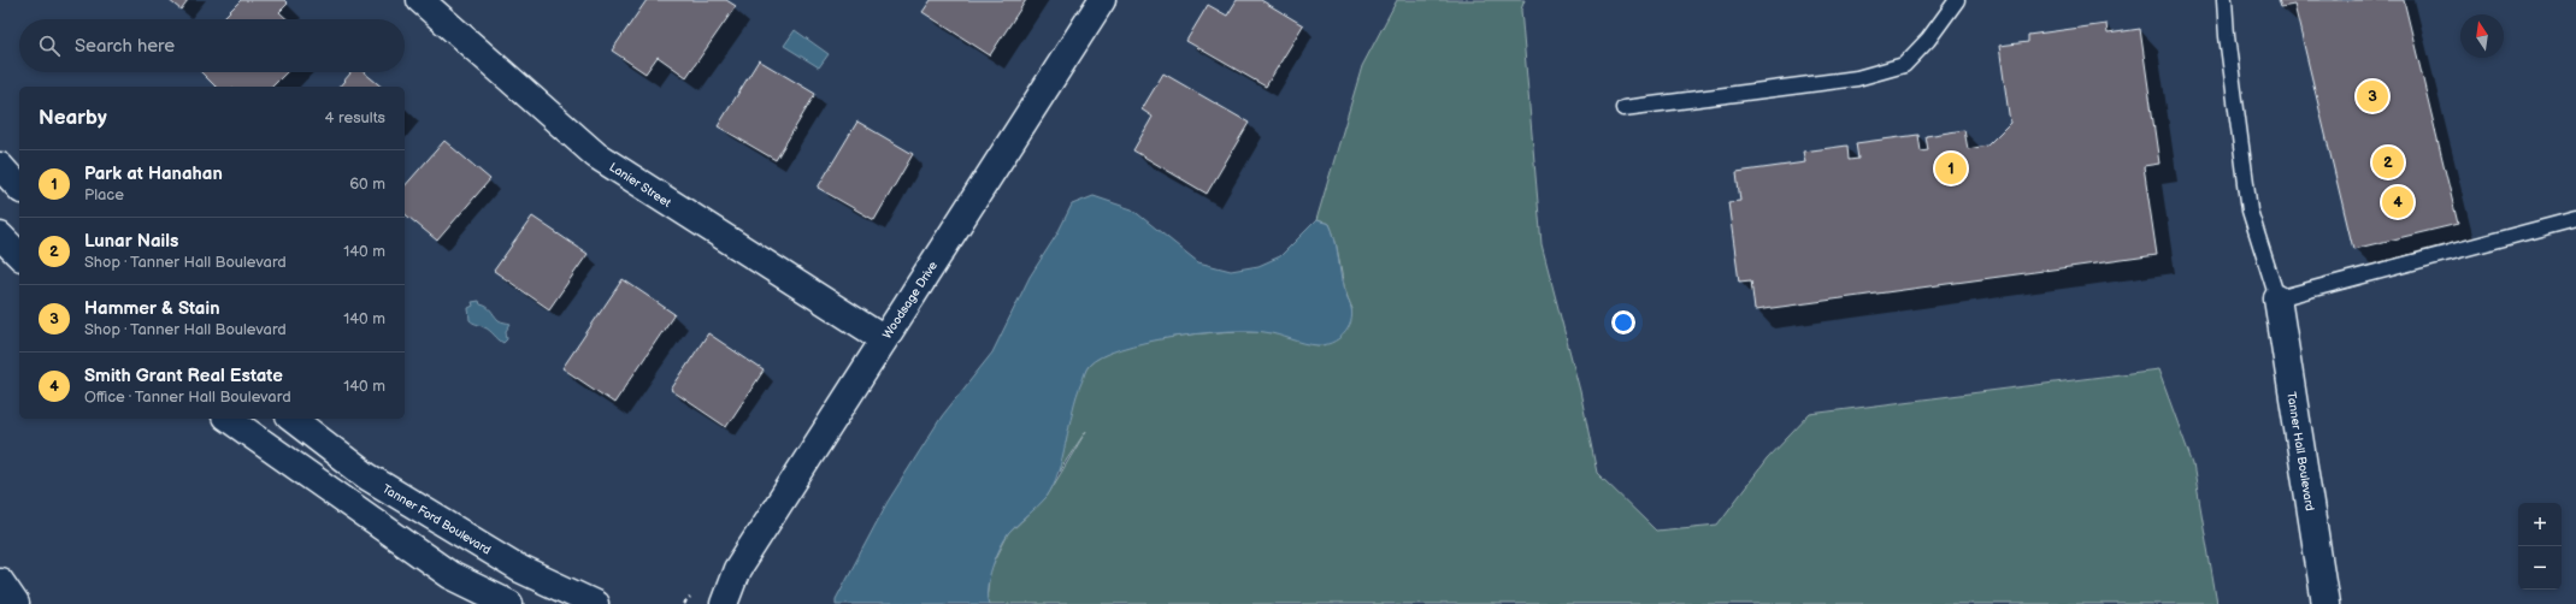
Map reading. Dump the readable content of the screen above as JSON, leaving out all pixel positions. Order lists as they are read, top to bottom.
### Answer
{
  "streets": {
    "street": [
      "Lanier Street",
      "Woodsage Drive",
      "Tanner Hall Boulevard",
      "Tanner Ford Boulevard"
    ]
  },
  "crossings": [
    ["Lanier Street", "Woodsage Drive"]
  ],
  "north": "top",
  "page": {
    "search": "Search here",
    "pins": [
      "3",
      "2",
      "1",
      "4"
    ],
    "heading": ["Nearby", "4 results"],
    "list": [
      {
        "mark": "1",
        "name": "Park at Hanahan",
        "note": "Place",
        "value": "60 m"
      },
      {
        "mark": "2",
        "name": "Lunar Nails",
        "note": "Shop · Tanner Hall Boulevard",
        "value": "140 m"
      },
      {
        "mark": "3",
        "name": "Hammer & Stain",
        "note": "Shop · Tanner Hall Boulevard",
        "value": "140 m"
      },
      {
        "mark": "4",
        "name": "Smith Grant Real Estate",
        "note": "Office · Tanner Hall Boulevard",
        "value": "140 m"
      }
    ],
    "map_buttons": ["+", "−"]
  }
}
